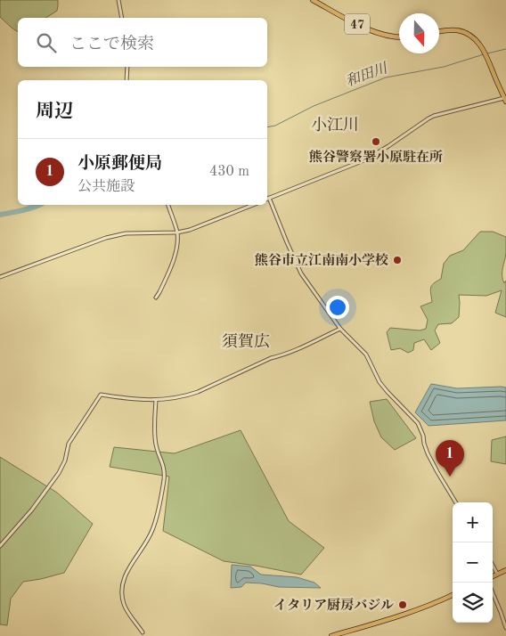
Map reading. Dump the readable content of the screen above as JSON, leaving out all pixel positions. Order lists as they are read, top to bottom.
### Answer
{
  "streets": {
    "main road": ["47"]
  },
  "districts": ["小江川", "須賀広"],
  "water": ["和田川"],
  "places": ["熊谷警察署小原駐在所", "熊谷市立江南南小学校", "イタリア厨房バジル"],
  "north": "bottom",
  "page": {
    "search": "ここで検索",
    "heading": "周辺",
    "list": [
      {
        "mark": "1",
        "name": "小原郵便局",
        "note": "公共施設",
        "value": "430 m"
      }
    ],
    "pins": "1",
    "map_buttons": ["+", "−"]
  }
}
